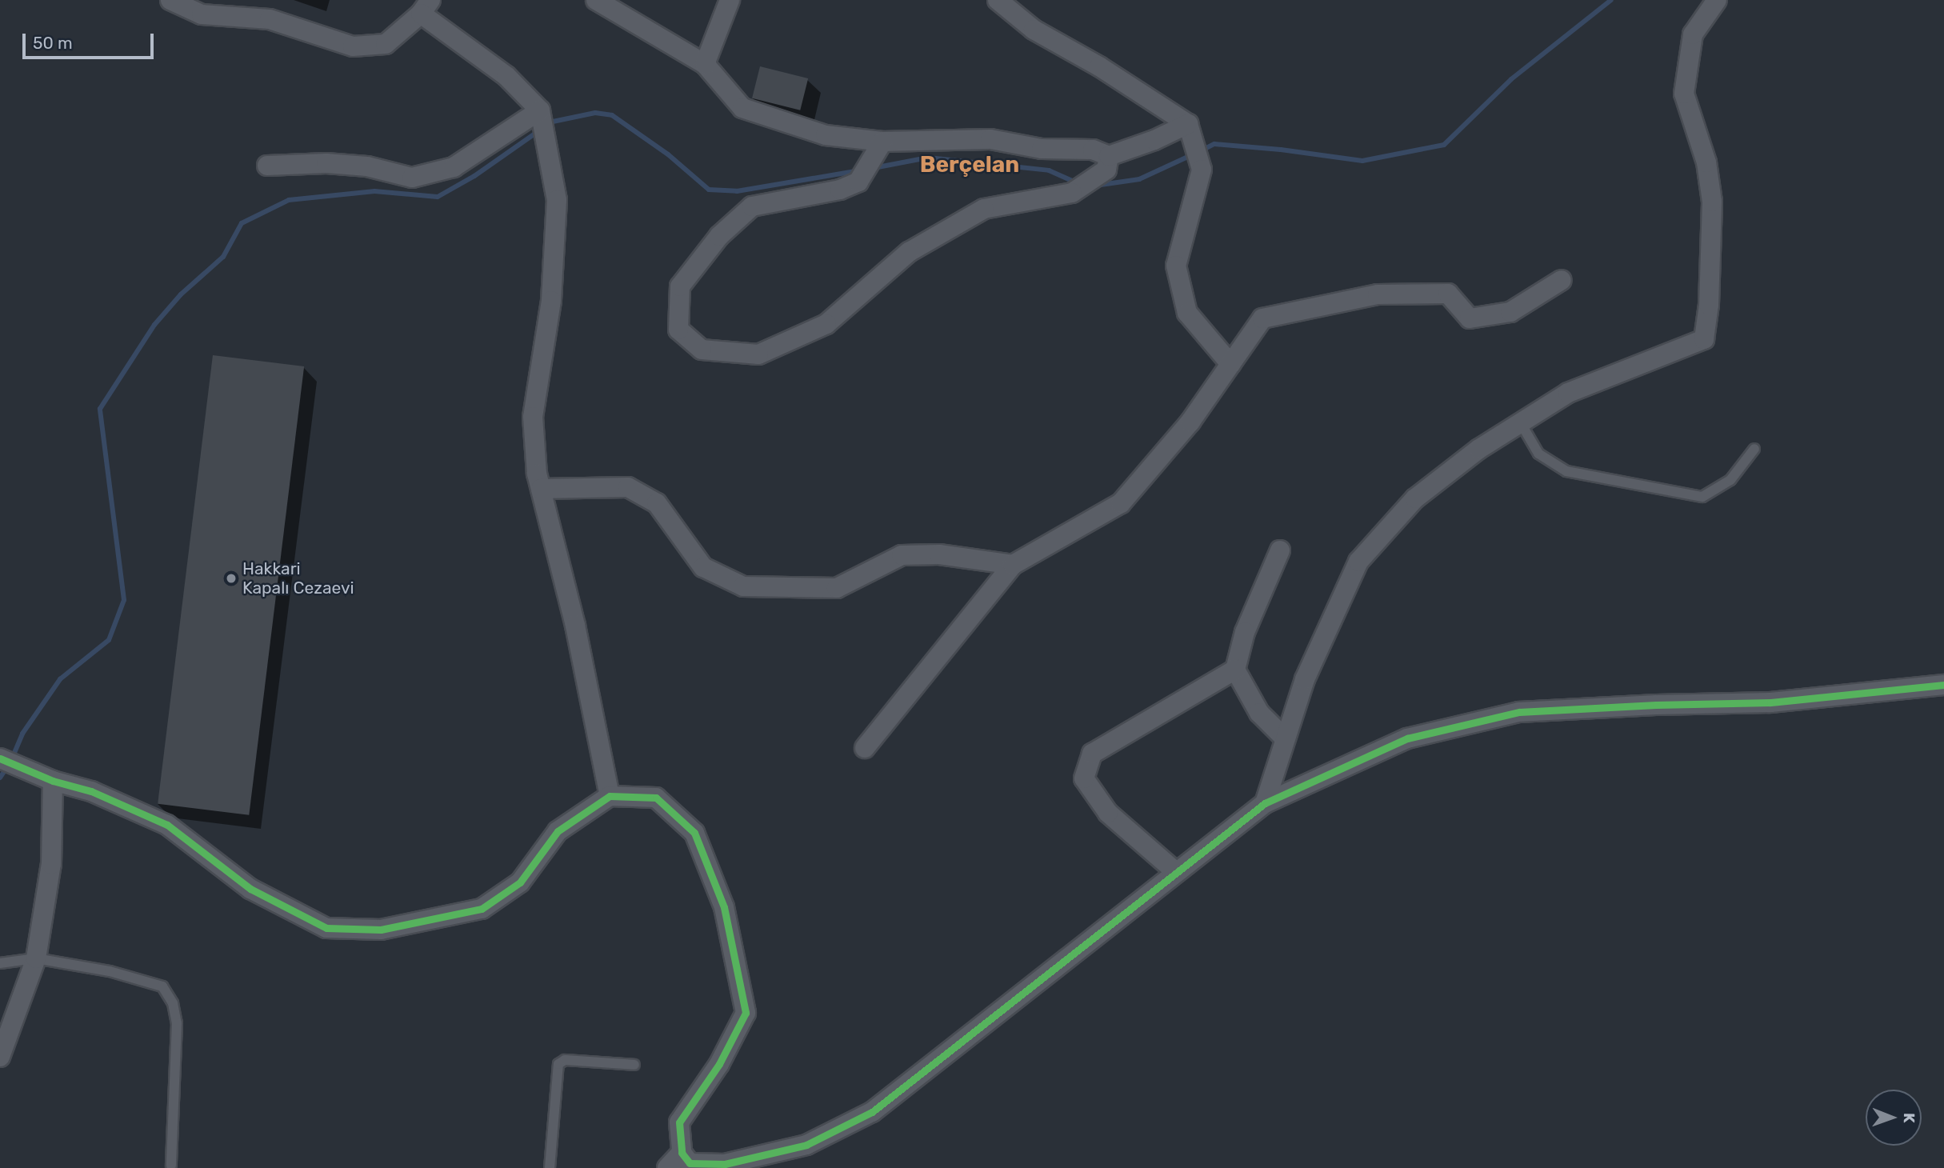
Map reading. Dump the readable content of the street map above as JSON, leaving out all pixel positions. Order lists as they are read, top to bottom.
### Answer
{
  "districts": ["Berçelan"],
  "places": ["Hakkari Kapalı Cezaevi"],
  "scale_bar": "50 m",
  "north": "right"
}
